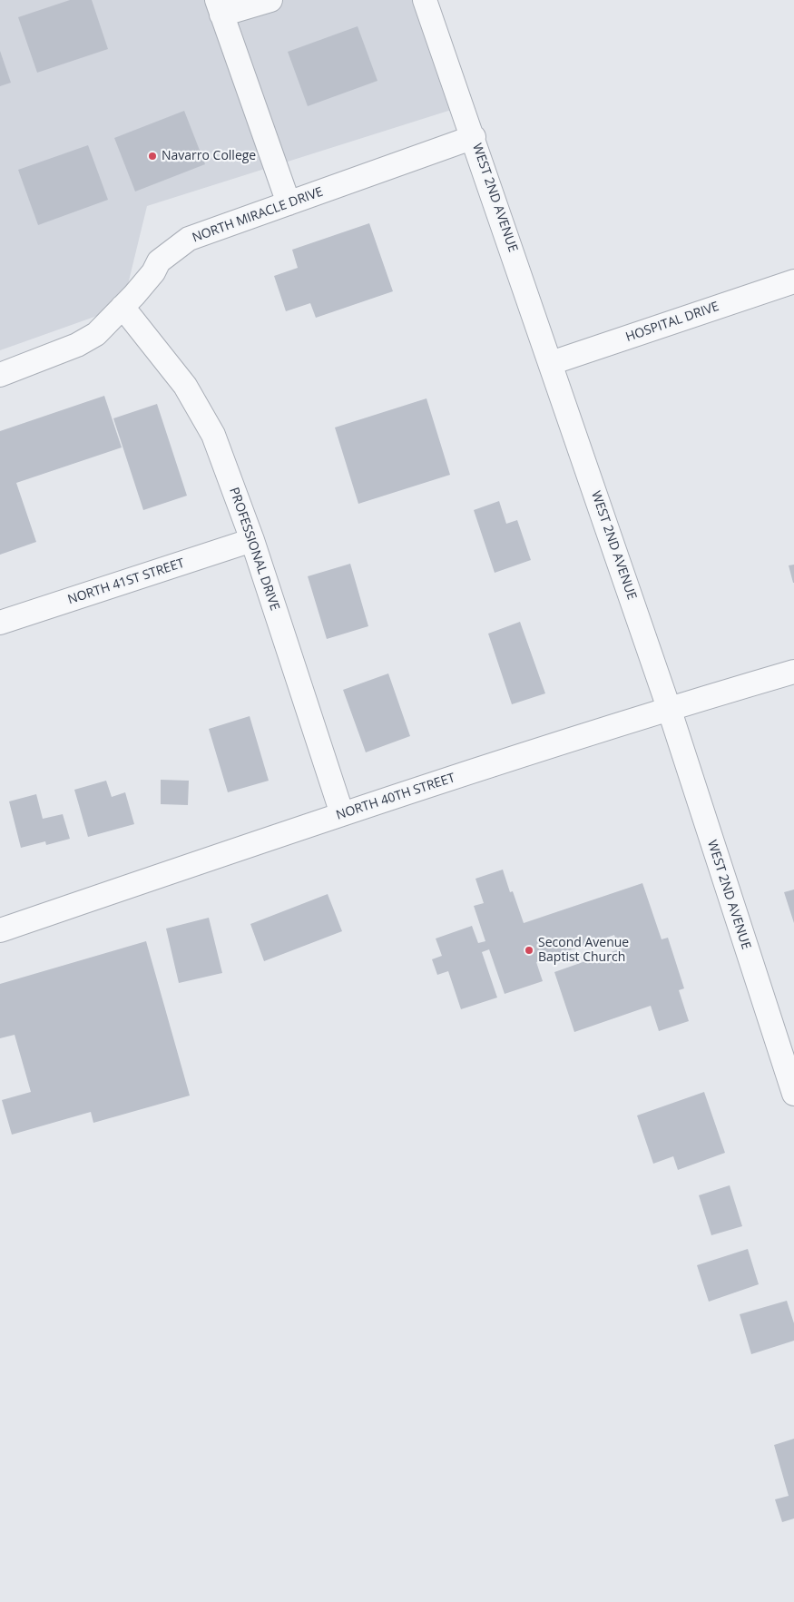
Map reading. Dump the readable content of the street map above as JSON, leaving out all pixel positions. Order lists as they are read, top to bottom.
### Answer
{
  "streets": {
    "street": [
      "WEST 2ND AVENUE",
      "NORTH MIRACLE DRIVE",
      "HOSPITAL DRIVE",
      "PROFESSIONAL DRIVE",
      "NORTH 41ST STREET",
      "NORTH 40TH STREET"
    ]
  },
  "crossings": [
    ["WEST 2ND AVENUE", "NORTH MIRACLE DRIVE"],
    ["WEST 2ND AVENUE", "HOSPITAL DRIVE"],
    ["WEST 2ND AVENUE", "NORTH 40TH STREET"],
    ["NORTH MIRACLE DRIVE", "PROFESSIONAL DRIVE"],
    ["PROFESSIONAL DRIVE", "NORTH 41ST STREET"],
    ["PROFESSIONAL DRIVE", "NORTH 40TH STREET"]
  ],
  "places": ["Navarro College", "Second Avenue Baptist Church"]
}
